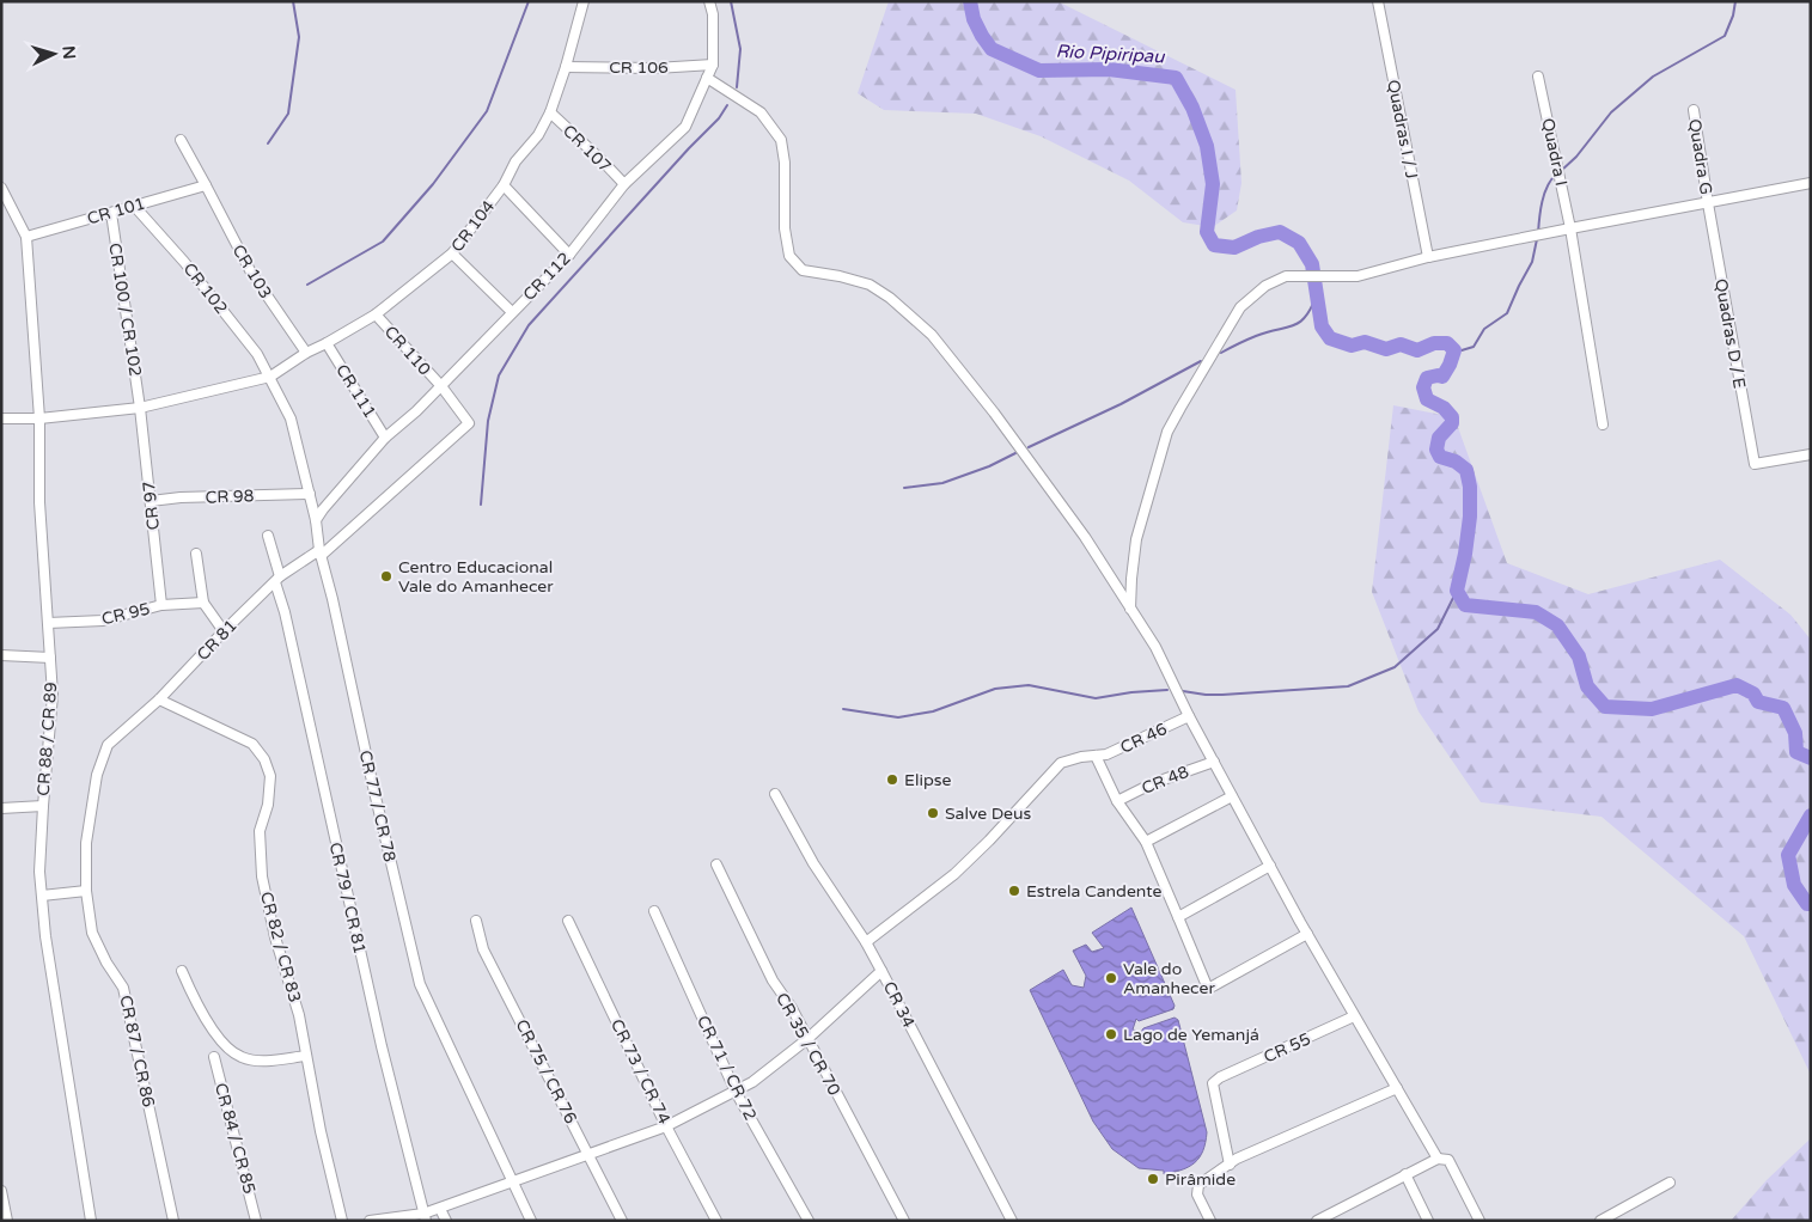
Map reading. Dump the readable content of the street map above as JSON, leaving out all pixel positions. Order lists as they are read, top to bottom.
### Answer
{
  "streets": {
    "street": [
      "CR 106",
      "Quadras I / J",
      "CR 107",
      "Quadra I",
      "Quadra G",
      "CR 101",
      "CR 104",
      "CR 103",
      "CR 112",
      "CR 102",
      "CR 100 / CR 102",
      "Quadras D / E",
      "CR 110",
      "CR 111",
      "CR 98",
      "CR 97",
      "CR 95",
      "CR 81",
      "CR 46",
      "CR 88 / CR 89",
      "CR 48",
      "CR 77 / CR 78",
      "CR 79 / CR 81",
      "CR 82 / CR 83",
      "CR 34",
      "CR 35 / CR 70",
      "CR 55",
      "CR 87 / CR 86",
      "CR 71 / CR 72",
      "CR 75 / CR 76",
      "CR 73 / CR 74",
      "CR 84 / CR 85"
    ]
  },
  "crossings": [
    ["CR 106", "CR 104"],
    ["CR 106", "CR 112"],
    ["CR 107", "CR 104"],
    ["CR 107", "CR 112"],
    ["Quadra G", "Quadras D / E"],
    ["CR 101", "CR 103"],
    ["CR 101", "CR 102"],
    ["CR 101", "CR 100 / CR 102"],
    ["CR 101", "CR 88 / CR 89"],
    ["CR 104", "CR 103"],
    ["CR 104", "CR 102"],
    ["CR 104", "CR 100 / CR 102"],
    ["CR 104", "CR 110"],
    ["CR 104", "CR 111"],
    ["CR 104", "CR 97"],
    ["CR 104", "CR 88 / CR 89"],
    ["CR 104", "CR 77 / CR 78"],
    ["CR 112", "CR 110"],
    ["CR 112", "CR 111"],
    ["CR 112", "CR 77 / CR 78"],
    ["CR 102", "CR 77 / CR 78"],
    ["CR 100 / CR 102", "CR 97"],
    ["CR 110", "CR 81"],
    ["CR 110", "CR 77 / CR 78"],
    ["CR 98", "CR 97"],
    ["CR 98", "CR 77 / CR 78"],
    ["CR 97", "CR 95"],
    ["CR 95", "CR 88 / CR 89"],
    ["CR 81", "CR 77 / CR 78"],
    ["CR 81", "CR 79 / CR 81"],
    ["CR 81", "CR 82 / CR 83"],
    ["CR 81", "CR 87 / CR 86"],
    ["CR 46", "CR 34"],
    ["CR 82 / CR 83", "CR 87 / CR 86"]
  ],
  "water": ["Rio Pipiripau"],
  "places": [
    "Centro Educacional Vale do Amanhecer",
    "Elipse",
    "Salve Deus",
    "Estrela Candente",
    "Vale do Amanhecer",
    "Lago de Yemanjá",
    "Pirâmide"
  ],
  "north": "right"
}
